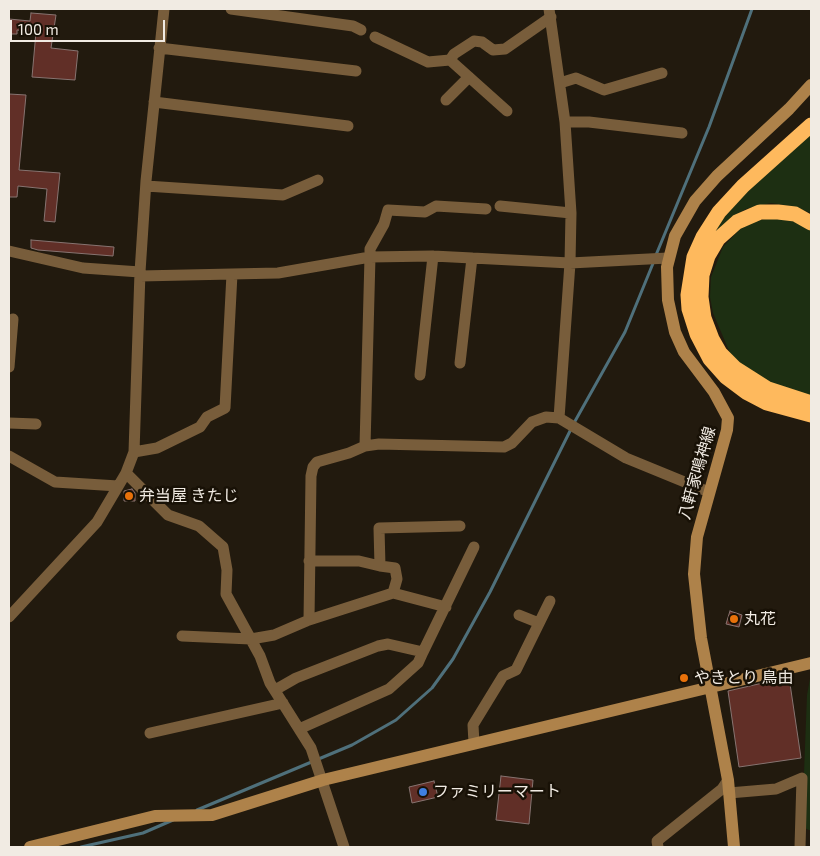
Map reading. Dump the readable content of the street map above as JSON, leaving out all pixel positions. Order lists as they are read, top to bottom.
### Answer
{
  "streets": {
    "main road": ["八軒家鳴神線"]
  },
  "places": [
    "弁当屋 きたじ",
    "丸花",
    "やきとり 鳥由",
    "ファミリーマート"
  ],
  "scale_bar": "100 m"
}
